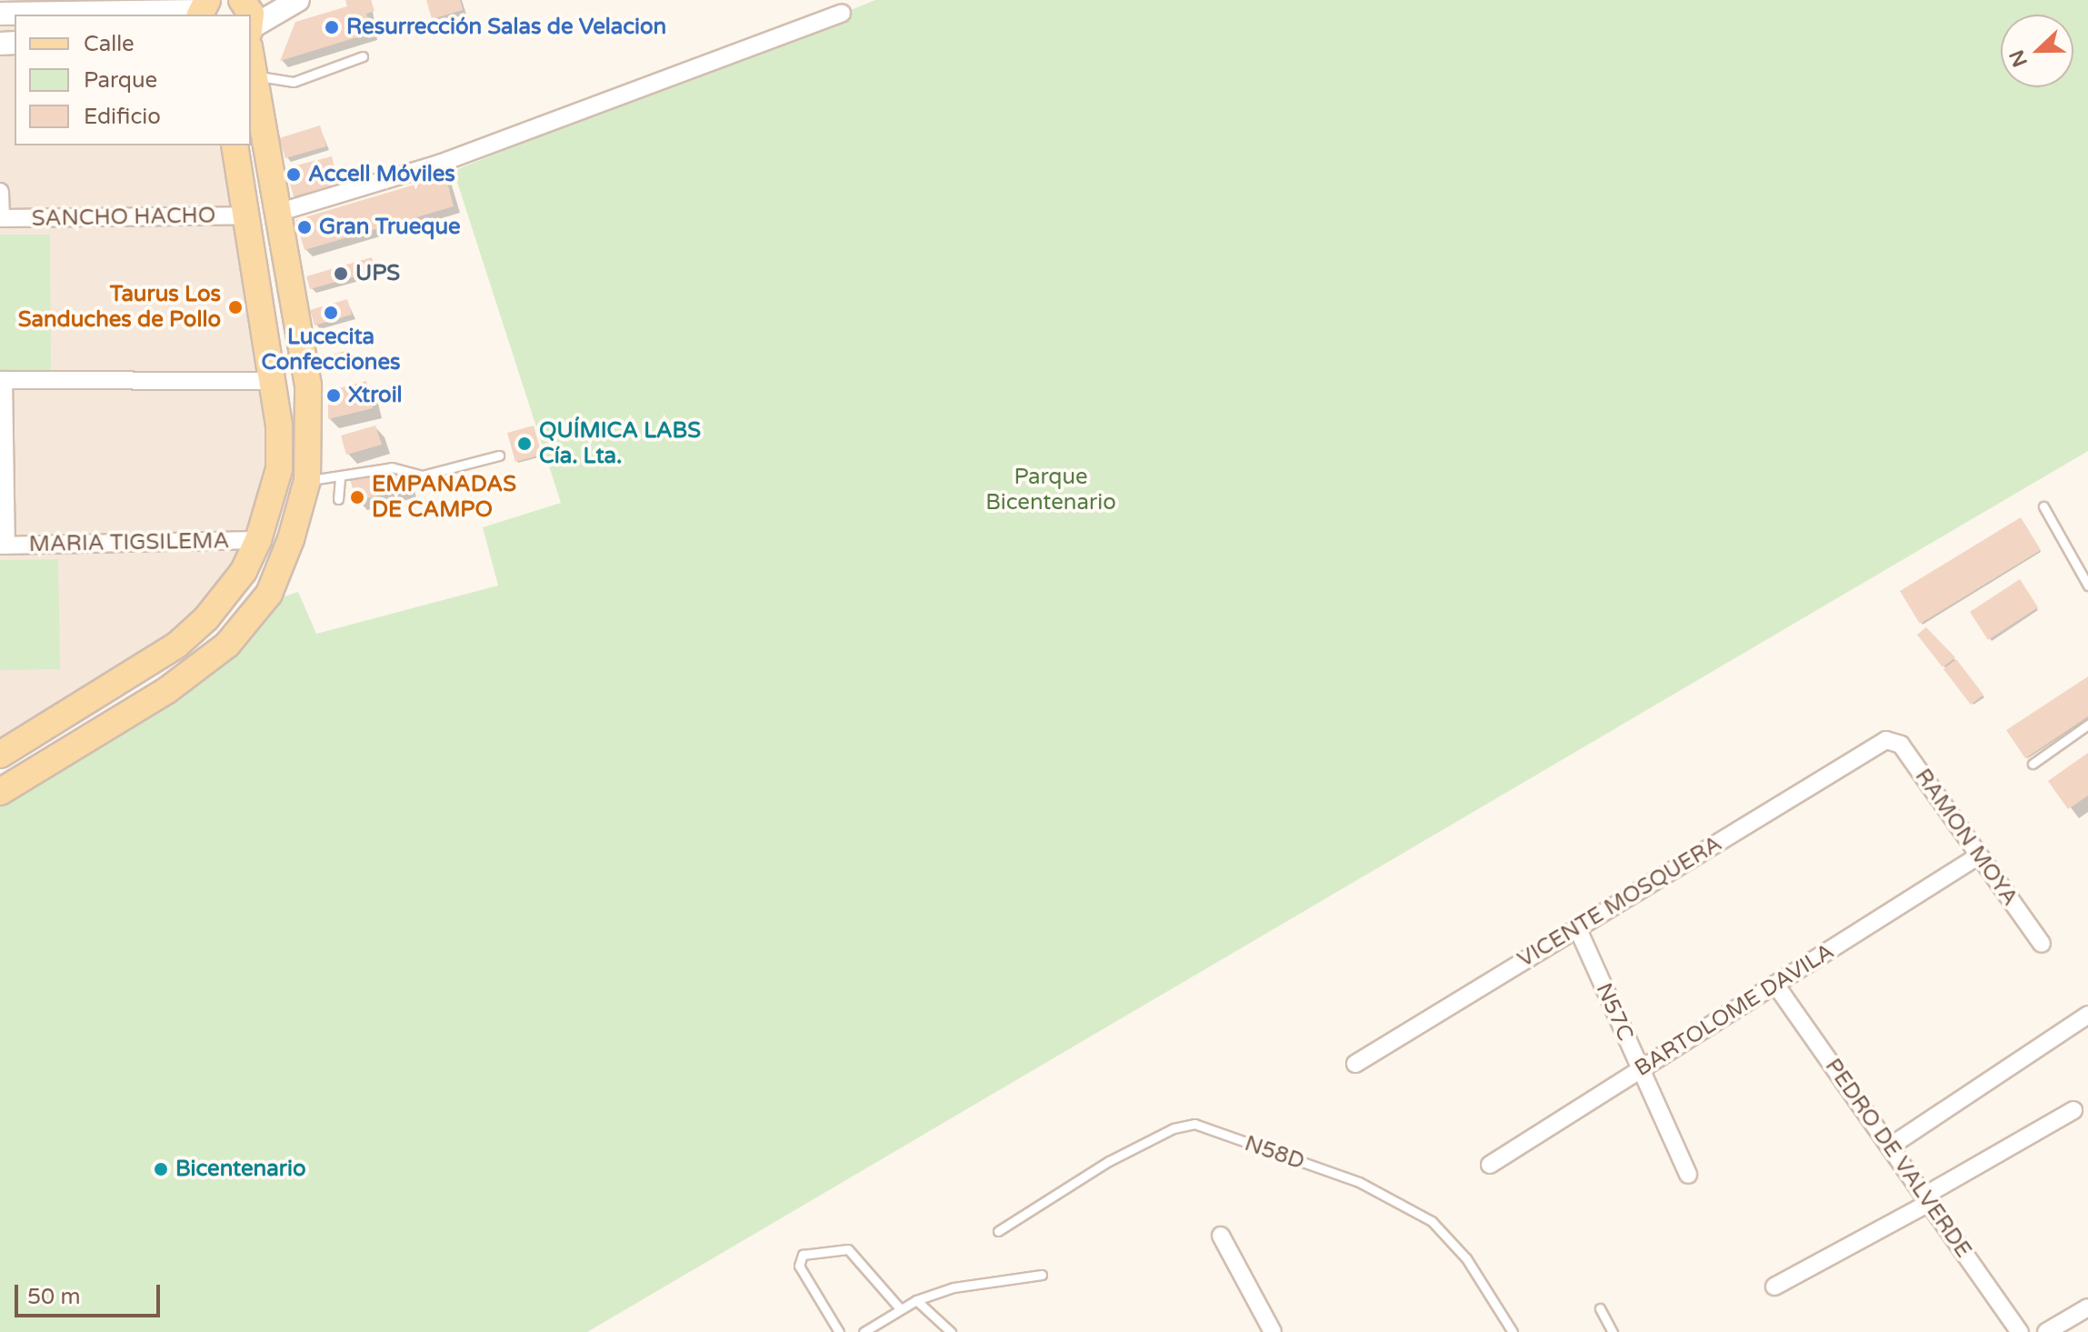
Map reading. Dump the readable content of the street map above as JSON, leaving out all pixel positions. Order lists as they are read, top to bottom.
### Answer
{
  "streets": {
    "street": [
      "SANCHO HACHO",
      "MARIA TIGSILEMA",
      "RAMON MOYA",
      "VICENTE MOSQUERA",
      "BARTOLOME DAVILA",
      "N57C",
      "PEDRO DE VALVERDE"
    ],
    "lane": ["N58D"]
  },
  "crossings": [
    ["RAMON MOYA", "VICENTE MOSQUERA"],
    ["RAMON MOYA", "BARTOLOME DAVILA"],
    ["VICENTE MOSQUERA", "N57C"],
    ["BARTOLOME DAVILA", "N57C"],
    ["BARTOLOME DAVILA", "PEDRO DE VALVERDE"]
  ],
  "parks": ["Parque Bicentenario"],
  "places": [
    "Resurrección Salas de Velacion",
    "Accell Móviles",
    "Gran Trueque",
    "UPS",
    "Taurus Los Sanduches de Pollo",
    "Lucecita Confecciones",
    "Xtroil",
    "QUÍMICA LABS Cía. Lta.",
    "EMPANADAS DE CAMPO",
    "Bicentenario"
  ],
  "legend": ["Calle", "Parque", "Edificio"],
  "scale_bar": "50 m",
  "north": "left"
}
